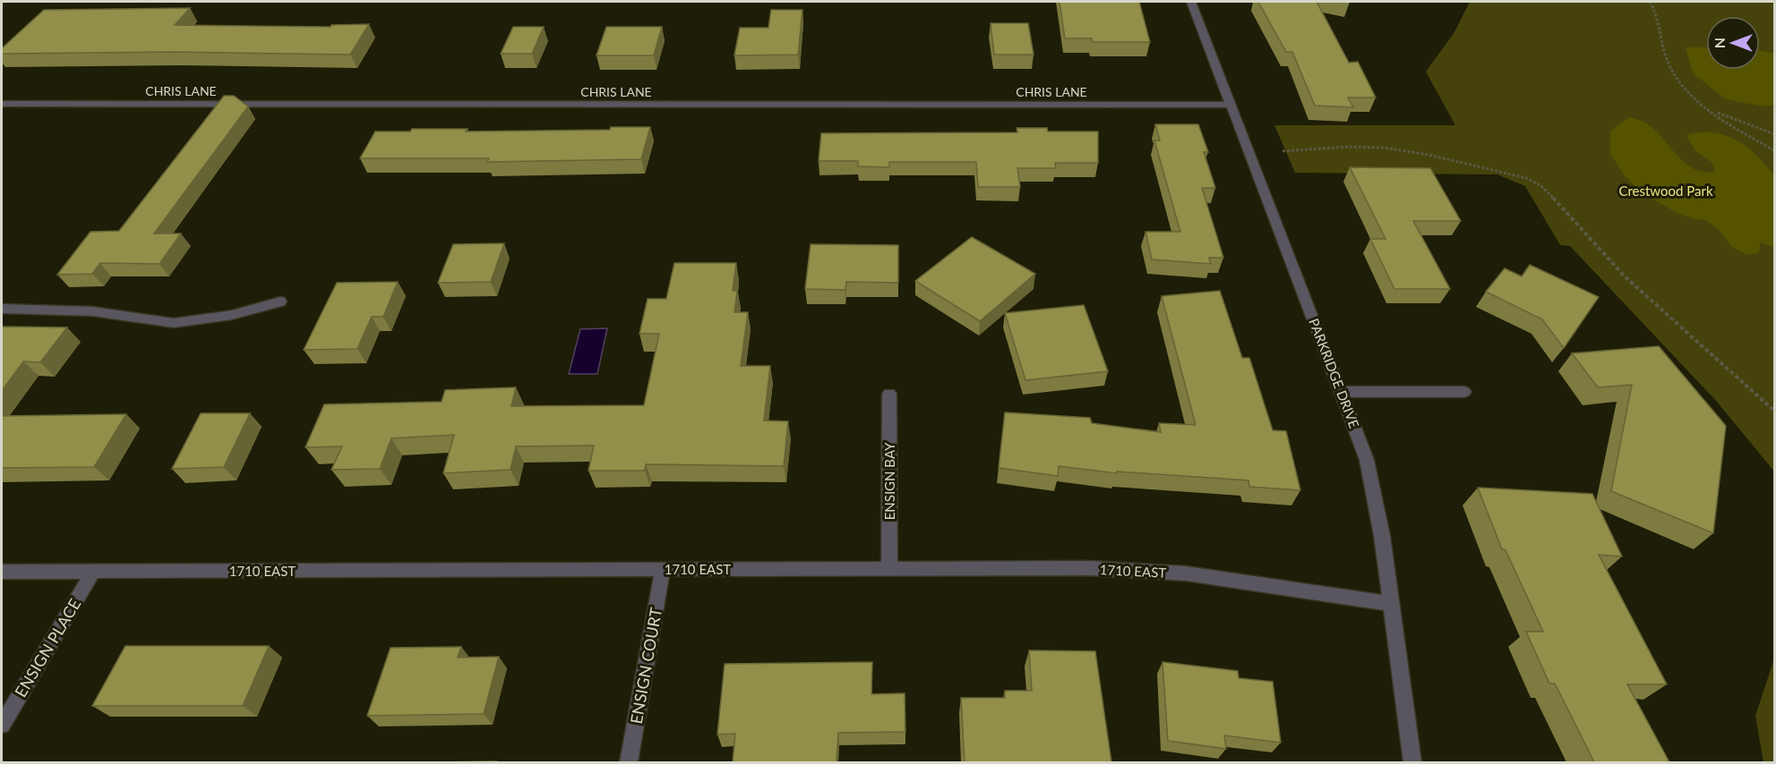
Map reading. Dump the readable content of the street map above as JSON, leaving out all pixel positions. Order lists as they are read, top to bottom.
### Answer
{
  "streets": {
    "street": [
      "CHRIS LANE",
      "PARKRIDGE DRIVE",
      "ENSIGN BAY",
      "1710 EAST",
      "ENSIGN PLACE",
      "ENSIGN COURT"
    ]
  },
  "crossings": [
    ["CHRIS LANE", "PARKRIDGE DRIVE"],
    ["PARKRIDGE DRIVE", "1710 EAST"],
    ["ENSIGN BAY", "1710 EAST"],
    ["1710 EAST", "ENSIGN PLACE"],
    ["1710 EAST", "ENSIGN COURT"]
  ],
  "parks": ["Crestwood Park"],
  "north": "left"
}
